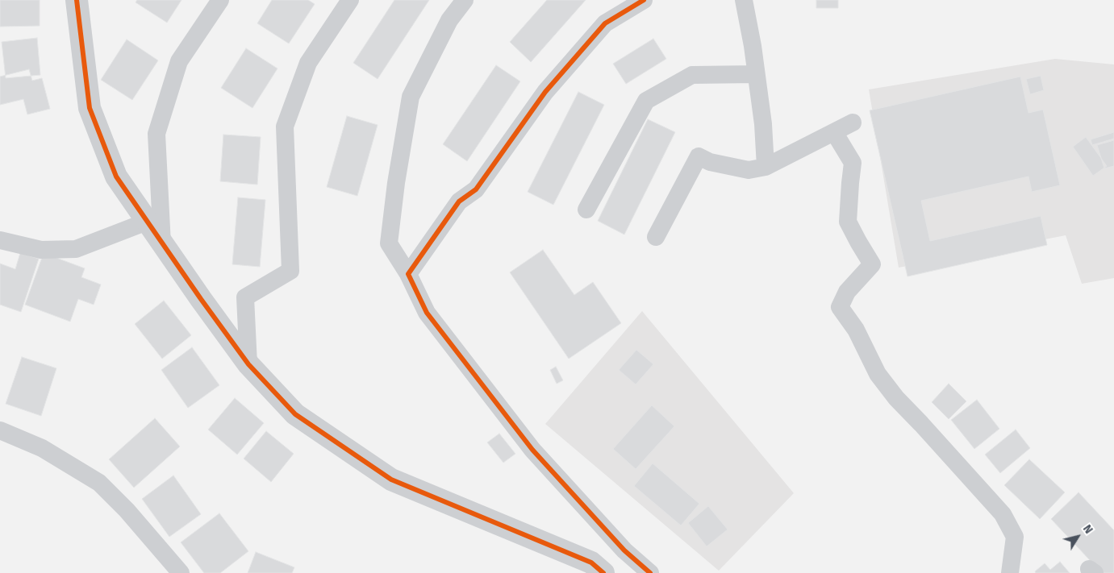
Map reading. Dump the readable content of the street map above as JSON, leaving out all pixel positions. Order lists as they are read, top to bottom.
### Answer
{
  "north": "top right"
}
